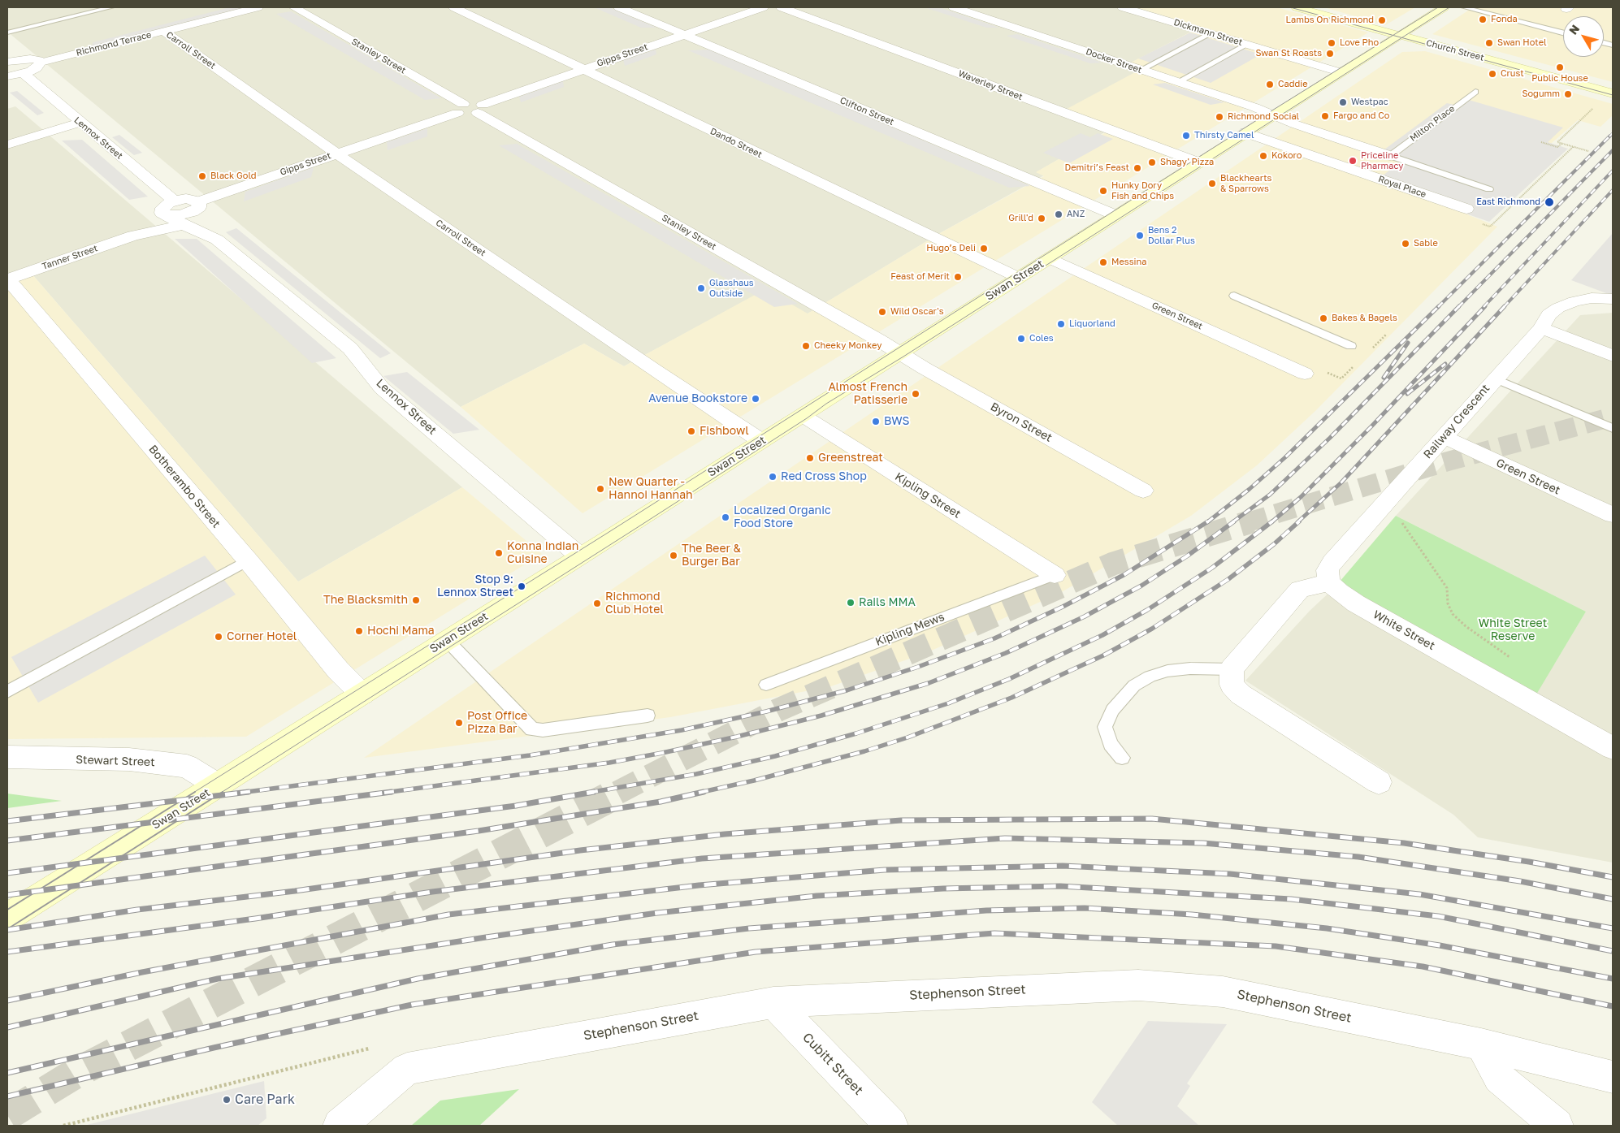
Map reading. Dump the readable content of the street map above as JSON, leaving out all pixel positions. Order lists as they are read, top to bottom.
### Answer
{
  "streets": {
    "main road": ["Church Street", "Swan Street"],
    "street": [
      "Dickmann Street",
      "Richmond Terrace",
      "Carroll Street",
      "Gipps Street",
      "Stanley Street",
      "Docker Street",
      "Waverley Street",
      "Clifton Street",
      "Lennox Street",
      "Dando Street",
      "Royal Place",
      "Tanner Street",
      "Green Street",
      "Railway Crescent",
      "Byron Street",
      "Botherambo Street",
      "Kipling Street",
      "White Street",
      "Stewart Street",
      "Stephenson Street",
      "Cubitt Street"
    ],
    "lane": ["Milton Place", "Kipling Mews"]
  },
  "crossings": [
    ["Dickmann Street", "Swan Street"],
    ["Richmond Terrace", "Carroll Street"],
    ["Carroll Street", "Gipps Street"],
    ["Carroll Street", "Swan Street"],
    ["Church Street", "Swan Street"],
    ["Gipps Street", "Stanley Street"],
    ["Gipps Street", "Clifton Street"],
    ["Gipps Street", "Lennox Street"],
    ["Gipps Street", "Dando Street"],
    ["Gipps Street", "Tanner Street"],
    ["Stanley Street", "Swan Street"],
    ["Stanley Street", "Byron Street"],
    ["Docker Street", "Milton Place"],
    ["Docker Street", "Swan Street"],
    ["Waverley Street", "Swan Street"],
    ["Clifton Street", "Swan Street"],
    ["Lennox Street", "Tanner Street"],
    ["Lennox Street", "Swan Street"],
    ["Dando Street", "Swan Street"],
    ["Royal Place", "Swan Street"],
    ["Tanner Street", "Botherambo Street"],
    ["Swan Street", "Green Street"],
    ["Swan Street", "Byron Street"],
    ["Swan Street", "Botherambo Street"],
    ["Swan Street", "Kipling Street"],
    ["Swan Street", "Stewart Street"],
    ["Green Street", "Railway Crescent"],
    ["Railway Crescent", "White Street"],
    ["Kipling Street", "Kipling Mews"],
    ["Stephenson Street", "Cubitt Street"]
  ],
  "parks": ["White Street Reserve"],
  "places": [
    "Fonda",
    "Lambs On Richmond",
    "Love Pho",
    "Swan Hotel",
    "Swan St Roasts",
    "Public House",
    "Crust",
    "Caddie",
    "Sogumm",
    "Westpac",
    "Fargo and Co",
    "Richmond Social",
    "Thirsty Camel",
    "Kokoro",
    "Priceline Pharmacy",
    "Shagy' Pizza",
    "Demitri’s Feast",
    "Black Gold",
    "Blackhearts & Sparrows",
    "Hunky Dory Fish and Chips",
    "East Richmond",
    "ANZ",
    "Grill'd",
    "Bens 2 Dollar Plus",
    "Sable",
    "Hugo’s Deli",
    "Messina",
    "Feast of Merit",
    "Glasshaus Outside",
    "Wild Oscar's",
    "Bakes & Bagels",
    "Liquorland",
    "Coles",
    "Cheeky Monkey",
    "Almost French Patisserie",
    "Avenue Bookstore",
    "BWS",
    "Fishbowl",
    "Greenstreat",
    "Red Cross Shop",
    "New Quarter - Hannoi Hannah",
    "Localized Organic Food Store",
    "Konna Indian Cuisine",
    "The Beer & Burger Bar",
    "Stop 9: Lennox Street",
    "The Blacksmith",
    "Rails MMA",
    "Richmond Club Hotel",
    "Hochi Mama",
    "Corner Hotel",
    "Post Office Pizza Bar",
    "Care Park"
  ],
  "north": "top left"
}
